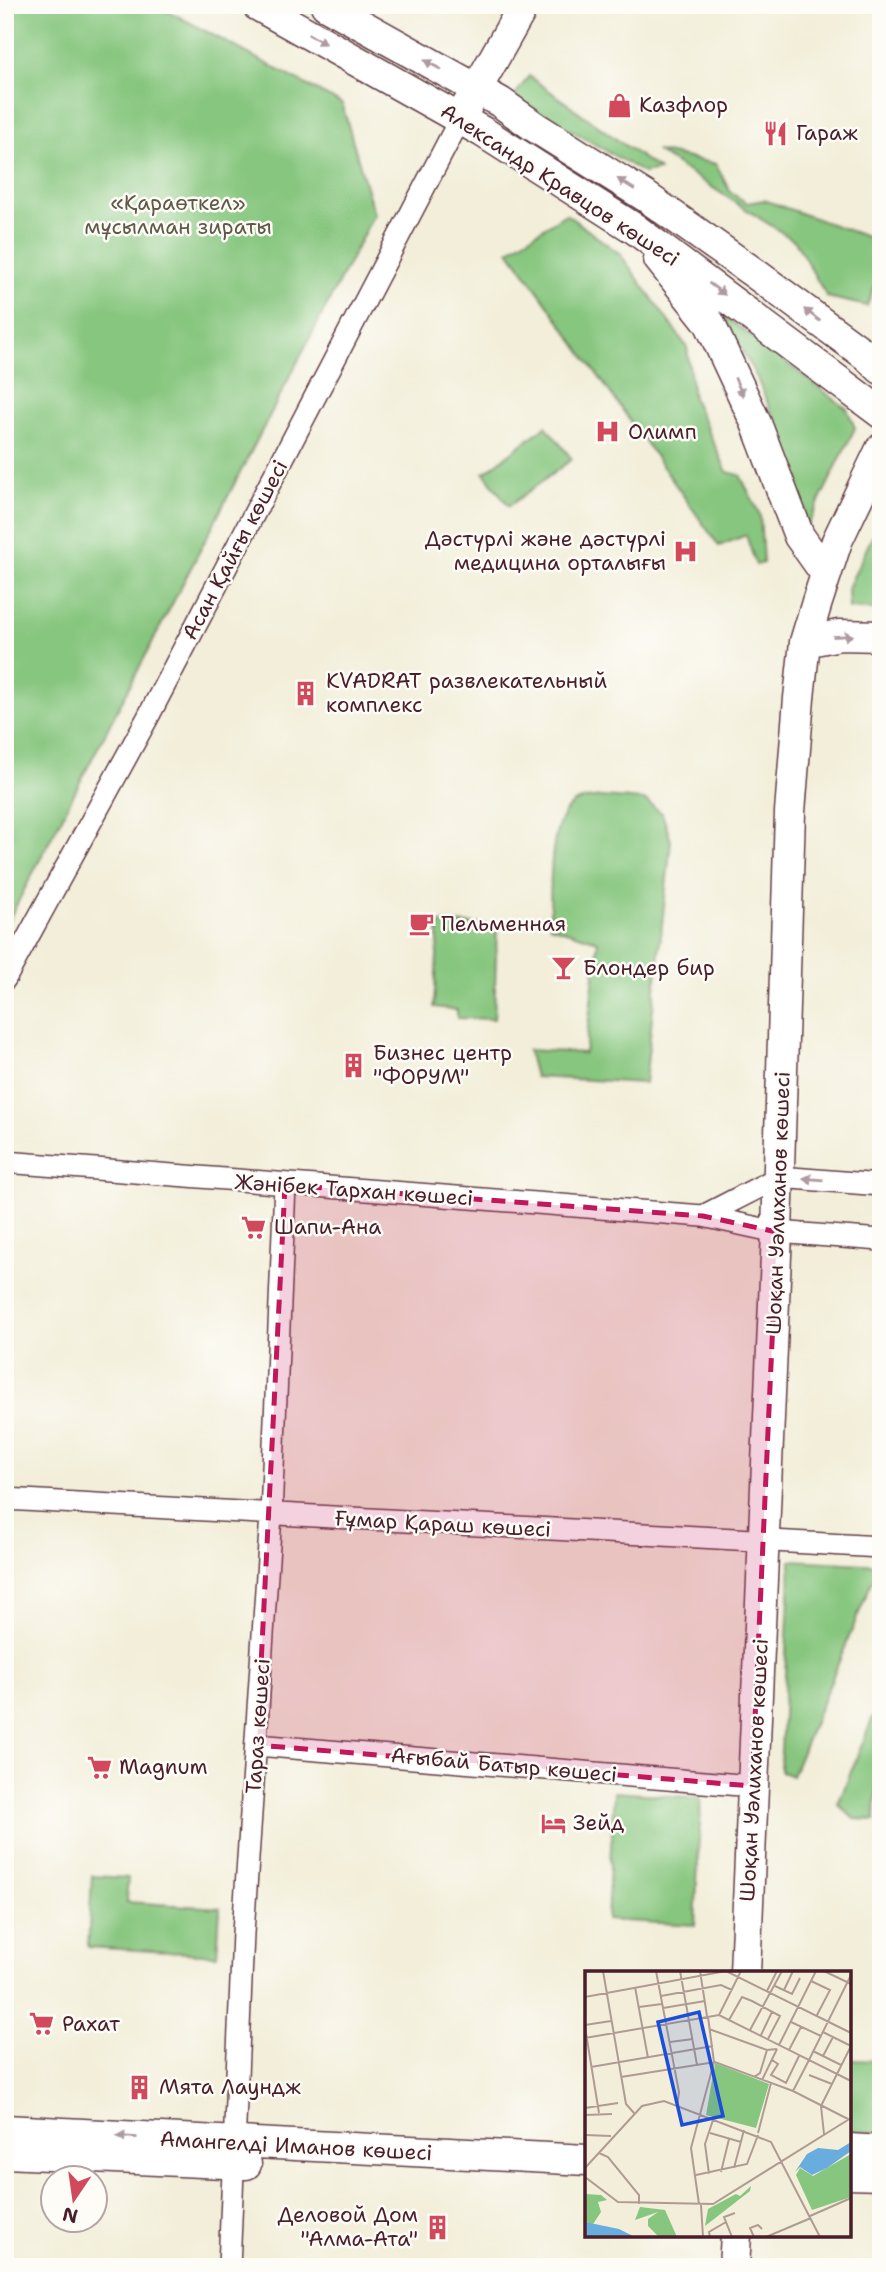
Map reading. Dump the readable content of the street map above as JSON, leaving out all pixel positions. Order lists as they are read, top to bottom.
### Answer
{
  "streets": {
    "main road": ["Александр Кравцов көшесі", "Шоқан Уәлиханов көшесі", "Амангелді Иманов көшесі"],
    "street": [
      "Асан Қайғы көшесі",
      "Жәнібек Тархан көшесі",
      "Ғұмар Қараш көшесі",
      "Тараз көшесі",
      "Ағыбай Батыр көшесі"
    ]
  },
  "crossings": [
    ["Александр Кравцов көшесі", "Асан Қайғы көшесі"],
    ["Жәнібек Тархан көшесі", "Шоқан Уәлиханов көшесі"],
    ["Жәнібек Тархан көшесі", "Тараз көшесі"],
    ["Шоқан Уәлиханов көшесі", "Ғұмар Қараш көшесі"],
    ["Шоқан Уәлиханов көшесі", "Ағыбай Батыр көшесі"],
    ["Ғұмар Қараш көшесі", "Тараз көшесі"],
    ["Тараз көшесі", "Ағыбай Батыр көшесі"],
    ["Тараз көшесі", "Амангелді Иманов көшесі"]
  ],
  "parks": ["«Қараөткел» мұсылман зираты"],
  "places": {
    "shop": ["Казфлор"],
    "restaurant": ["Гараж"],
    "hospital": ["Олимп", "Дәстүрлі және дәстүрлі медицина орталығы"],
    "building": [
      "KVADRAT развлекательный комплекс",
      "Бизнес центр \"ФОРУМ\"",
      "Мята Лаундж",
      "Деловой Дом \"Алма-Ата\""
    ],
    "cafe": ["Пельменная"],
    "bar": ["Блондер бир"],
    "supermarket": ["Шапи-Ана", "Magnum", "Рахат"],
    "hotel": ["Зейд"]
  },
  "north": "bottom"
}
